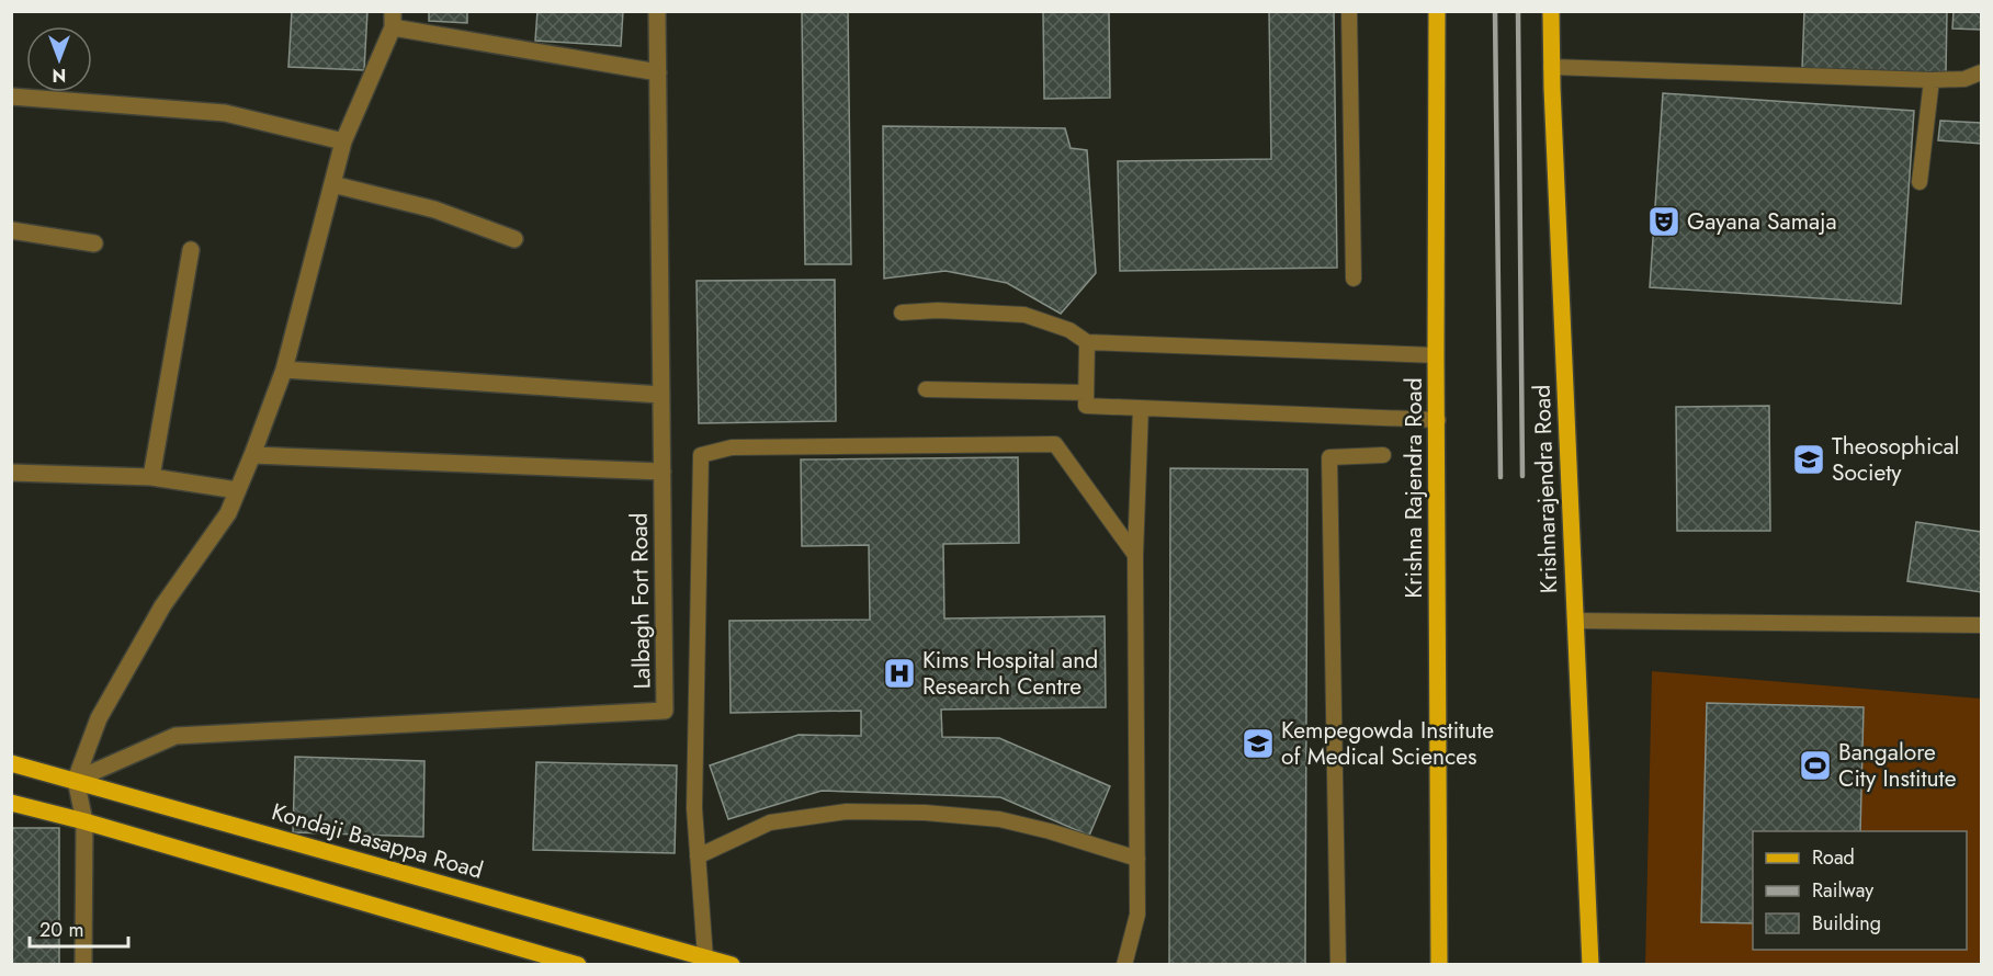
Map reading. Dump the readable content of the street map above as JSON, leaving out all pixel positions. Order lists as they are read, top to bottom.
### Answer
{
  "streets": {
    "main road": ["Krishna Rajendra Road", "Krishnarajendra Road", "Kondaji Basappa Road"],
    "street": ["Lalbagh Fort Road"]
  },
  "crossings": [
    ["Lalbagh Fort Road", "Kondaji Basappa Road"]
  ],
  "places": {
    "theatre": ["Gayana Samaja"],
    "school or university": ["Theosophical Society", "Kempegowda Institute of Medical Sciences"],
    "hospital": ["Kims Hospital and Research Centre"],
    "sports": ["Bangalore City Institute"]
  },
  "legend": ["Road", "Railway", "Building"],
  "scale_bar": "20 m",
  "north": "bottom"
}
